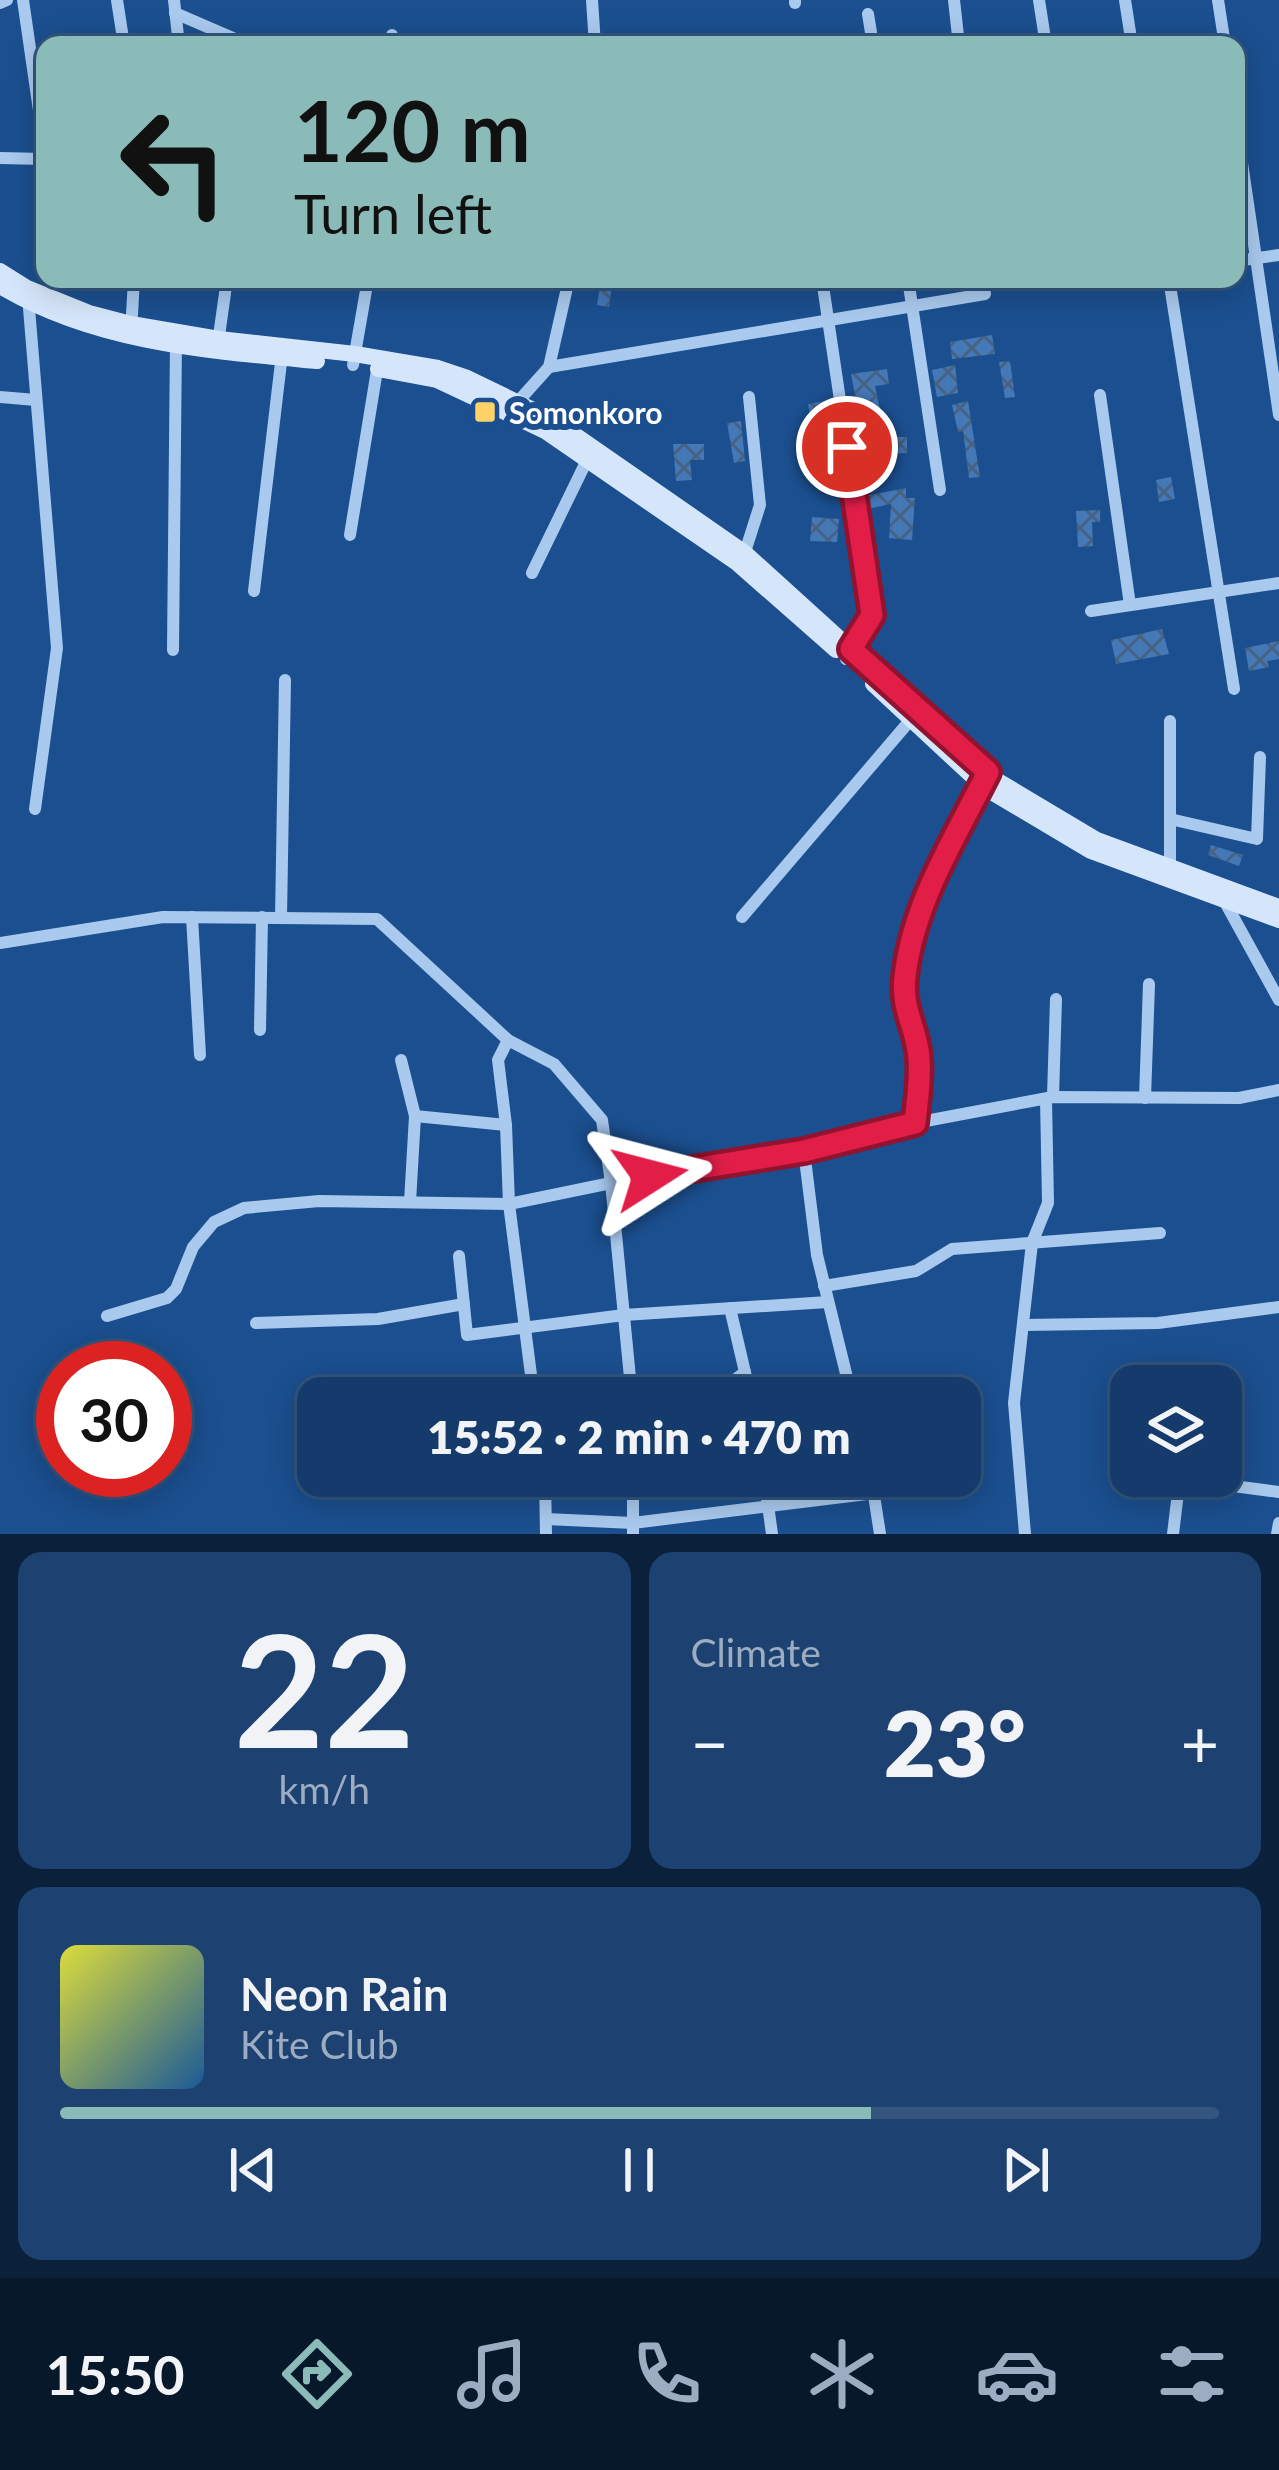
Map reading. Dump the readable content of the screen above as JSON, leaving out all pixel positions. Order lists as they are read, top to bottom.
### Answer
{
  "places": {
    "transit": ["Somonkoro"]
  },
  "page": {
    "turn": ["120 m", "Turn left"],
    "limit": "30",
    "trip": "15:52 · 2 min · 470 m",
    "tile": [
      ["22", "km/h"],
      "Climate"
    ],
    "heat": ["−", "23°", "+"],
    "song": ["Neon Rain", "Kite Club"],
    "tabs": "15:50"
  }
}
